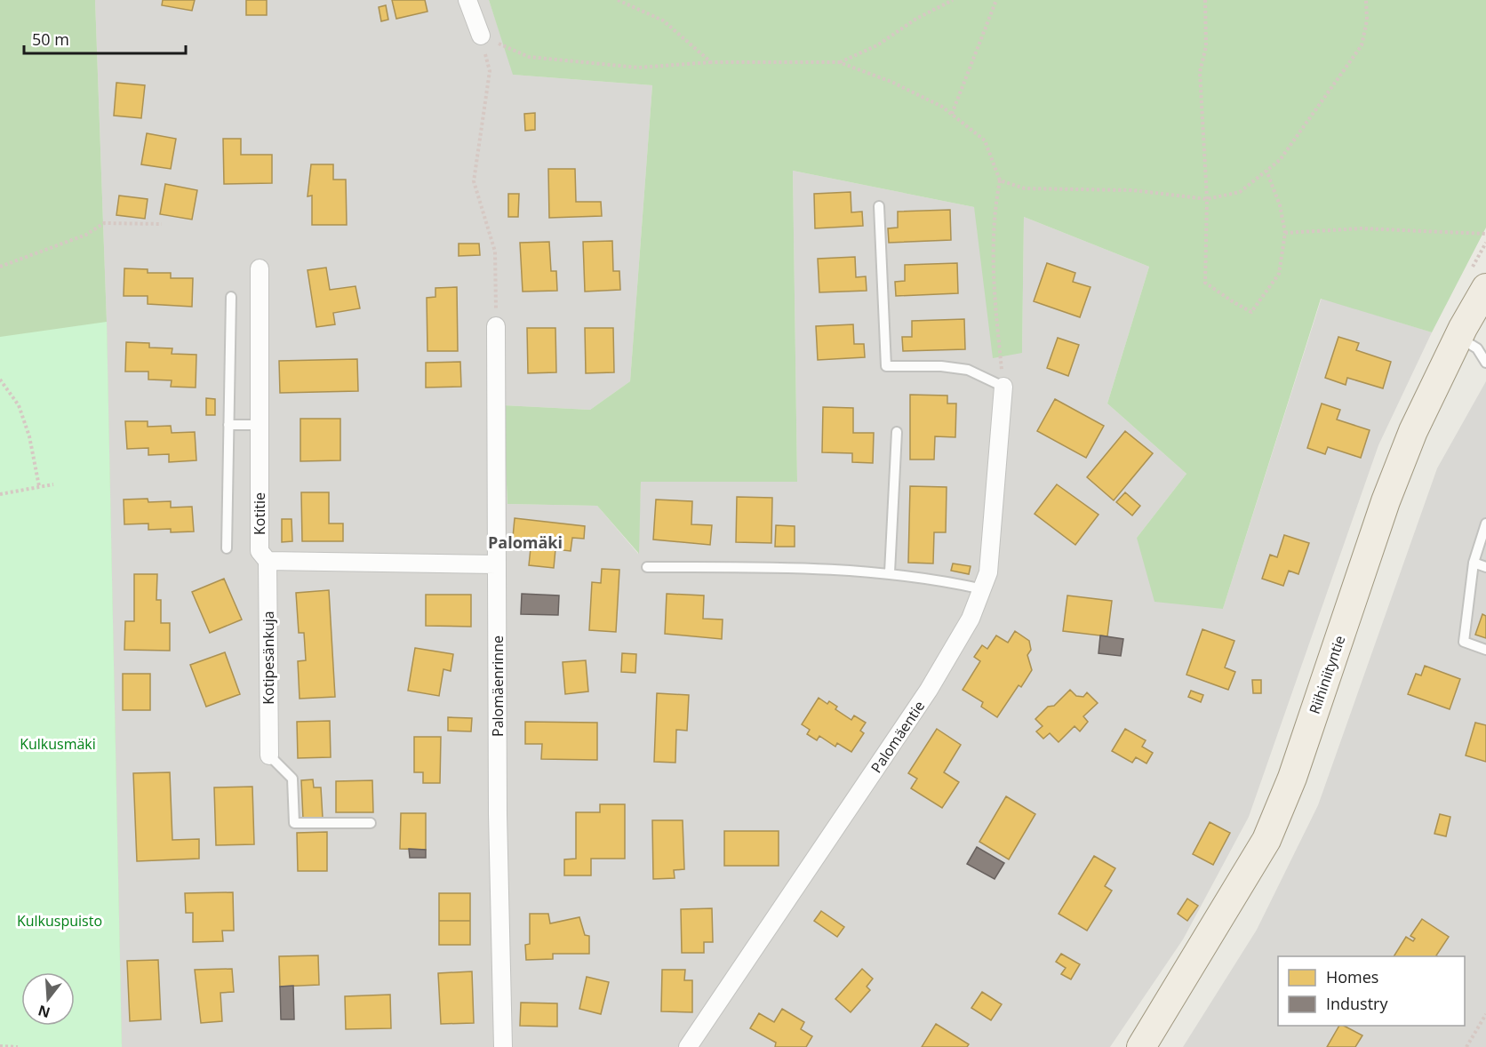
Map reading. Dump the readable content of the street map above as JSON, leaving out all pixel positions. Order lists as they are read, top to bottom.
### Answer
{
  "streets": {
    "main road": ["Riihiniityntie"],
    "street": [
      "Kotitie",
      "Kotipesänkuja",
      "Palomäenrinne",
      "Palomäentie"
    ]
  },
  "crossings": [
    ["Kotitie", "Kotipesänkuja"]
  ],
  "districts": ["Palomäki"],
  "parks": ["Kulkusmäki", "Kulkuspuisto"],
  "legend": ["Homes", "Industry"],
  "scale_bar": "50 m",
  "north": "bottom"
}
